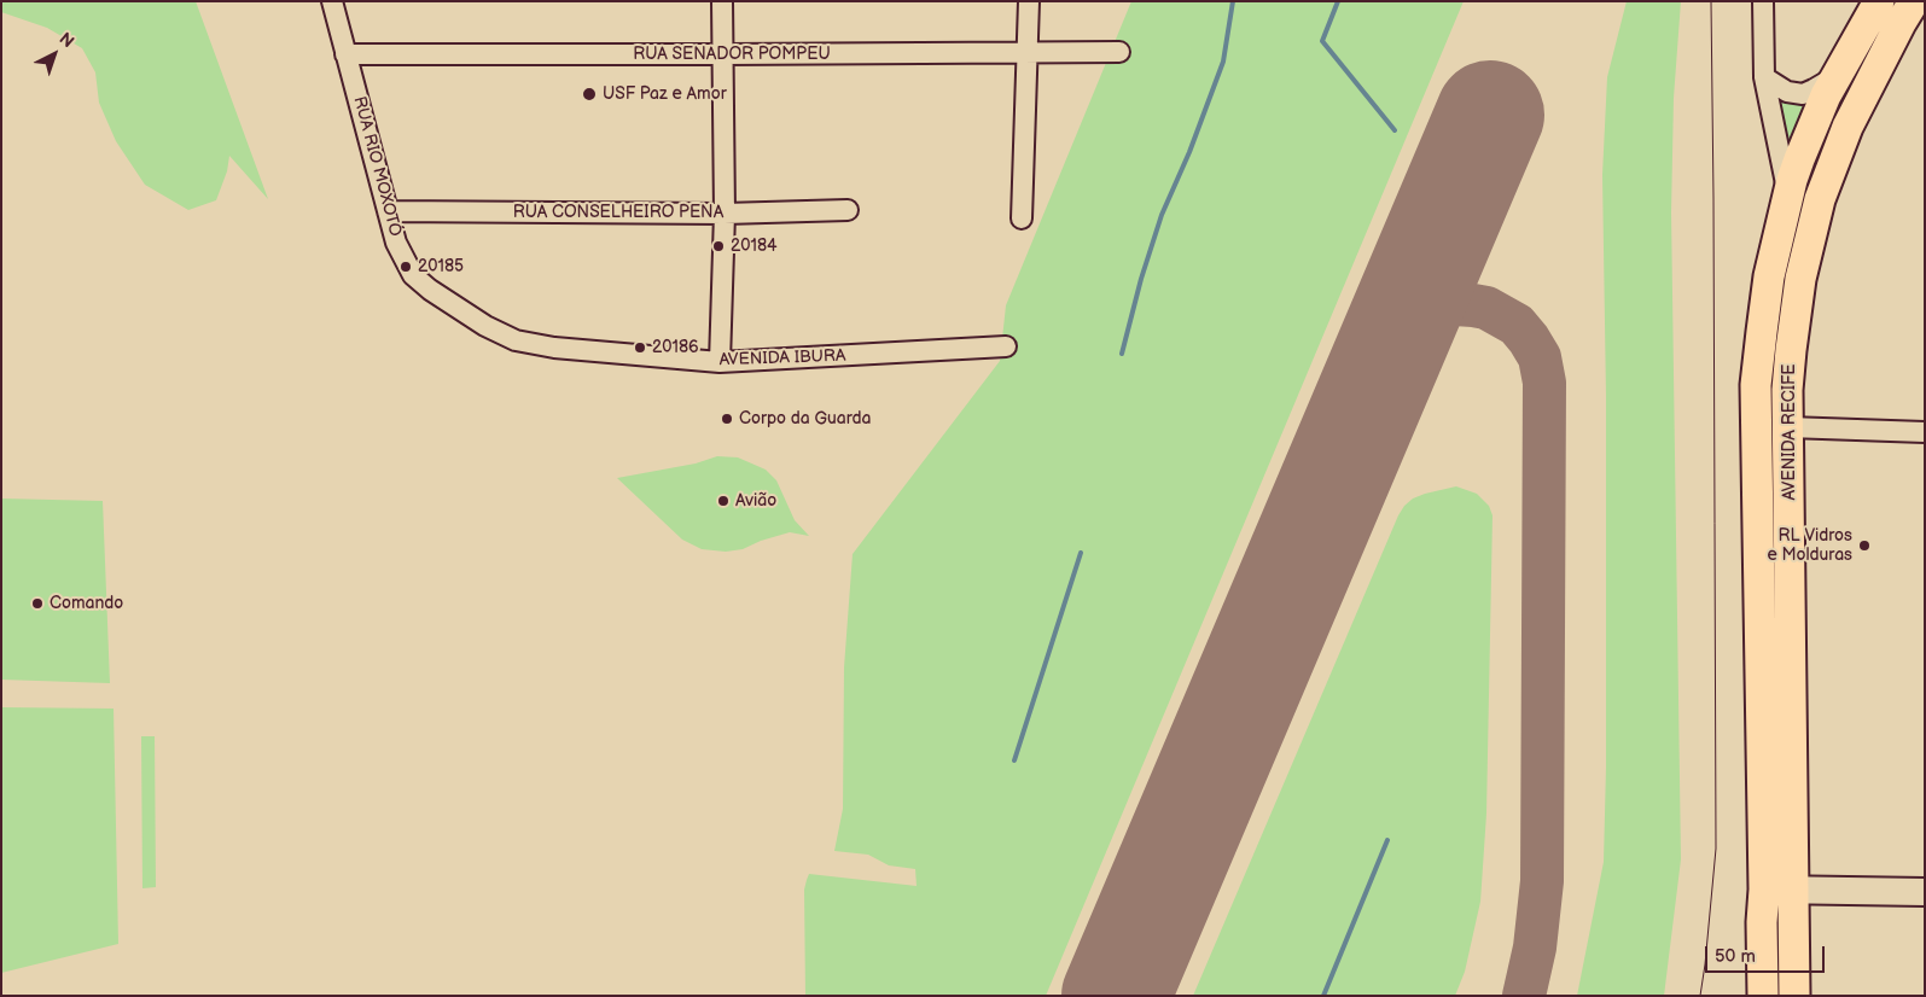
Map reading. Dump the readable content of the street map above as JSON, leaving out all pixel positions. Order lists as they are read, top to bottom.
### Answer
{
  "streets": {
    "main road": ["AVENIDA RECIFE"],
    "street": [
      "RUA SENADOR POMPEU",
      "RUA RIO MOXOTÓ",
      "RUA CONSELHEIRO PENA",
      "AVENIDA IBURA"
    ]
  },
  "crossings": [
    ["RUA SENADOR POMPEU", "RUA RIO MOXOTÓ"],
    ["RUA RIO MOXOTÓ", "RUA CONSELHEIRO PENA"],
    ["RUA RIO MOXOTÓ", "AVENIDA IBURA"]
  ],
  "places": [
    "USF Paz e Amor",
    "20184",
    "20185",
    "20186",
    "Corpo da Guarda",
    "Avião",
    "RL Vidros e Molduras",
    "Comando"
  ],
  "scale_bar": "50 m",
  "north": "top right"
}
